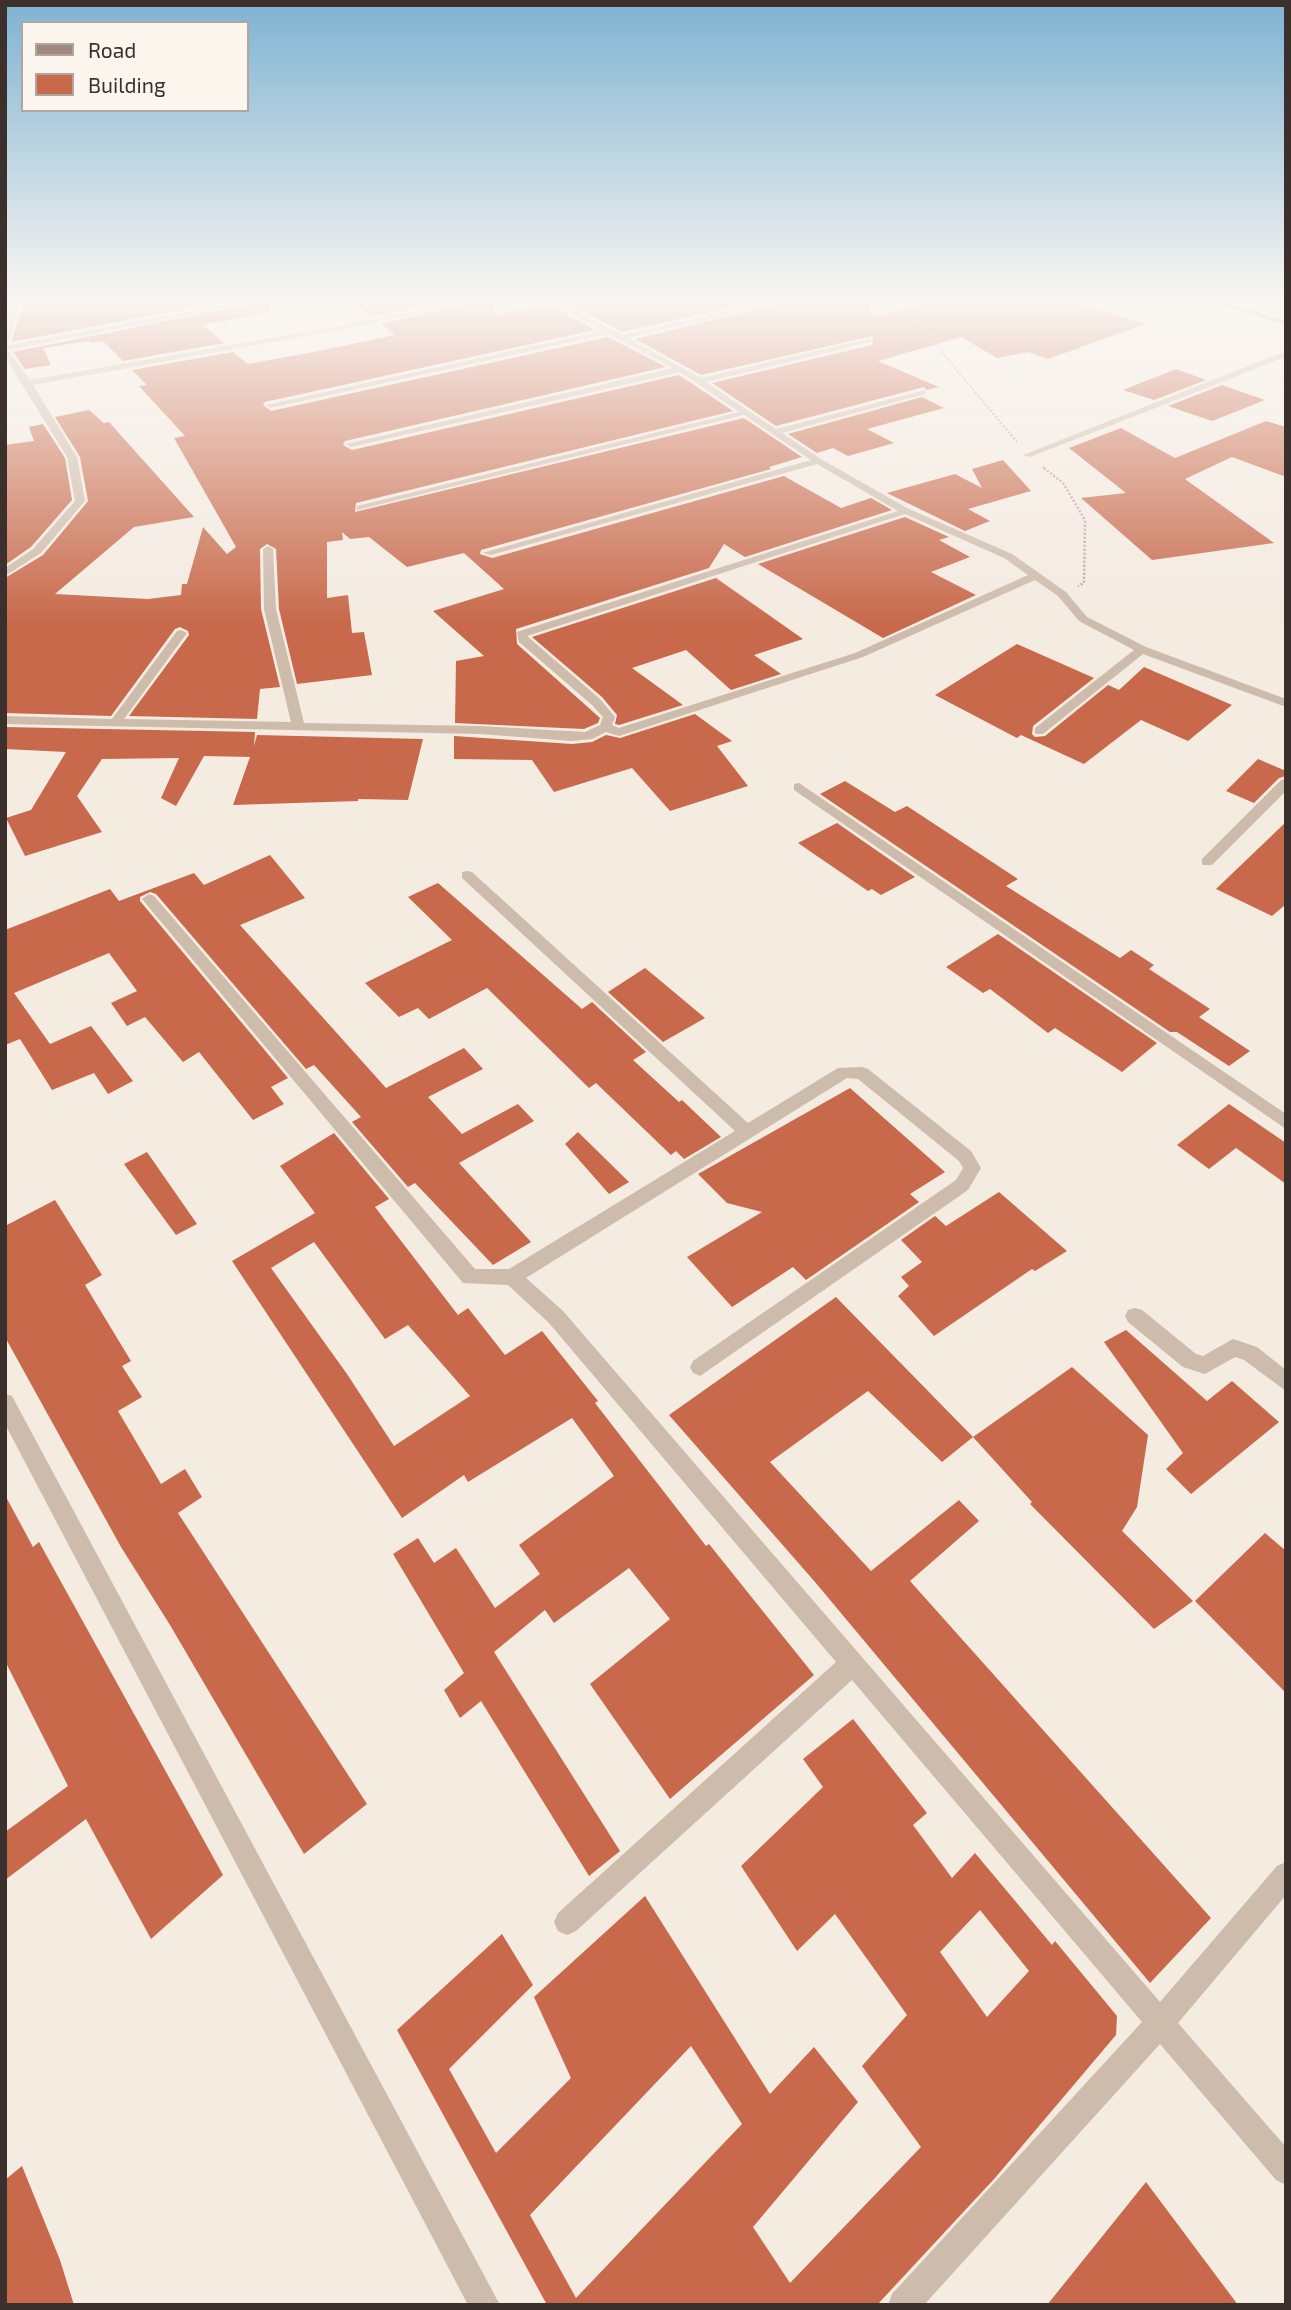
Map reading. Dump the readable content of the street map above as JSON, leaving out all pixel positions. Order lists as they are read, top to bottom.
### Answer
{
  "legend": ["Road", "Building"]
}
